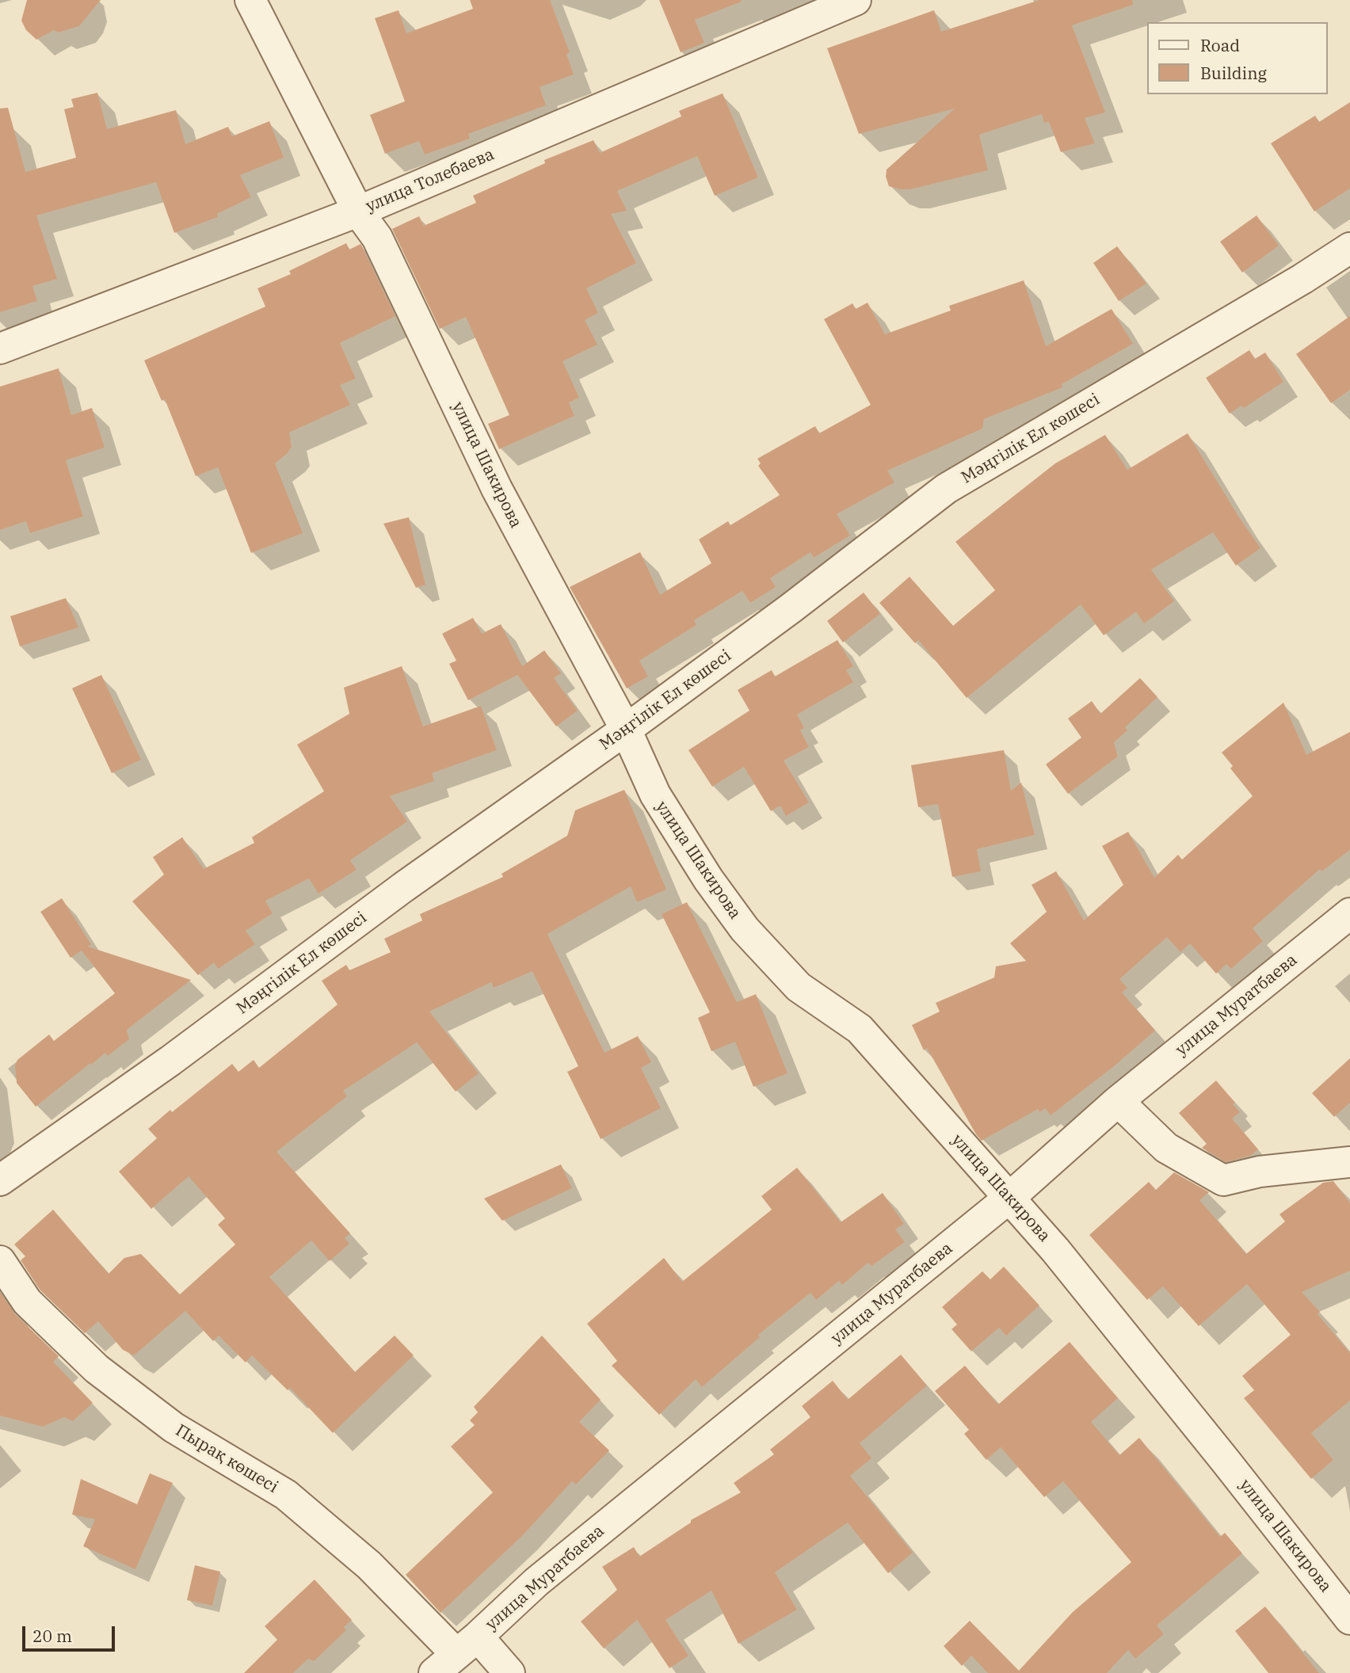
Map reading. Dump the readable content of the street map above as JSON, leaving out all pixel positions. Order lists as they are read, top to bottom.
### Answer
{
  "streets": {
    "street": [
      "улица Толебаева",
      "Мәңгілік Ел көшесі",
      "улица Шакирова",
      "улица Муратбаева",
      "Пырақ көшесі"
    ]
  },
  "crossings": [
    ["улица Толебаева", "улица Шакирова"],
    ["Мәңгілік Ел көшесі", "улица Шакирова"],
    ["улица Шакирова", "улица Муратбаева"],
    ["улица Муратбаева", "Пырақ көшесі"]
  ],
  "legend": ["Road", "Building"],
  "scale_bar": "20 m"
}
